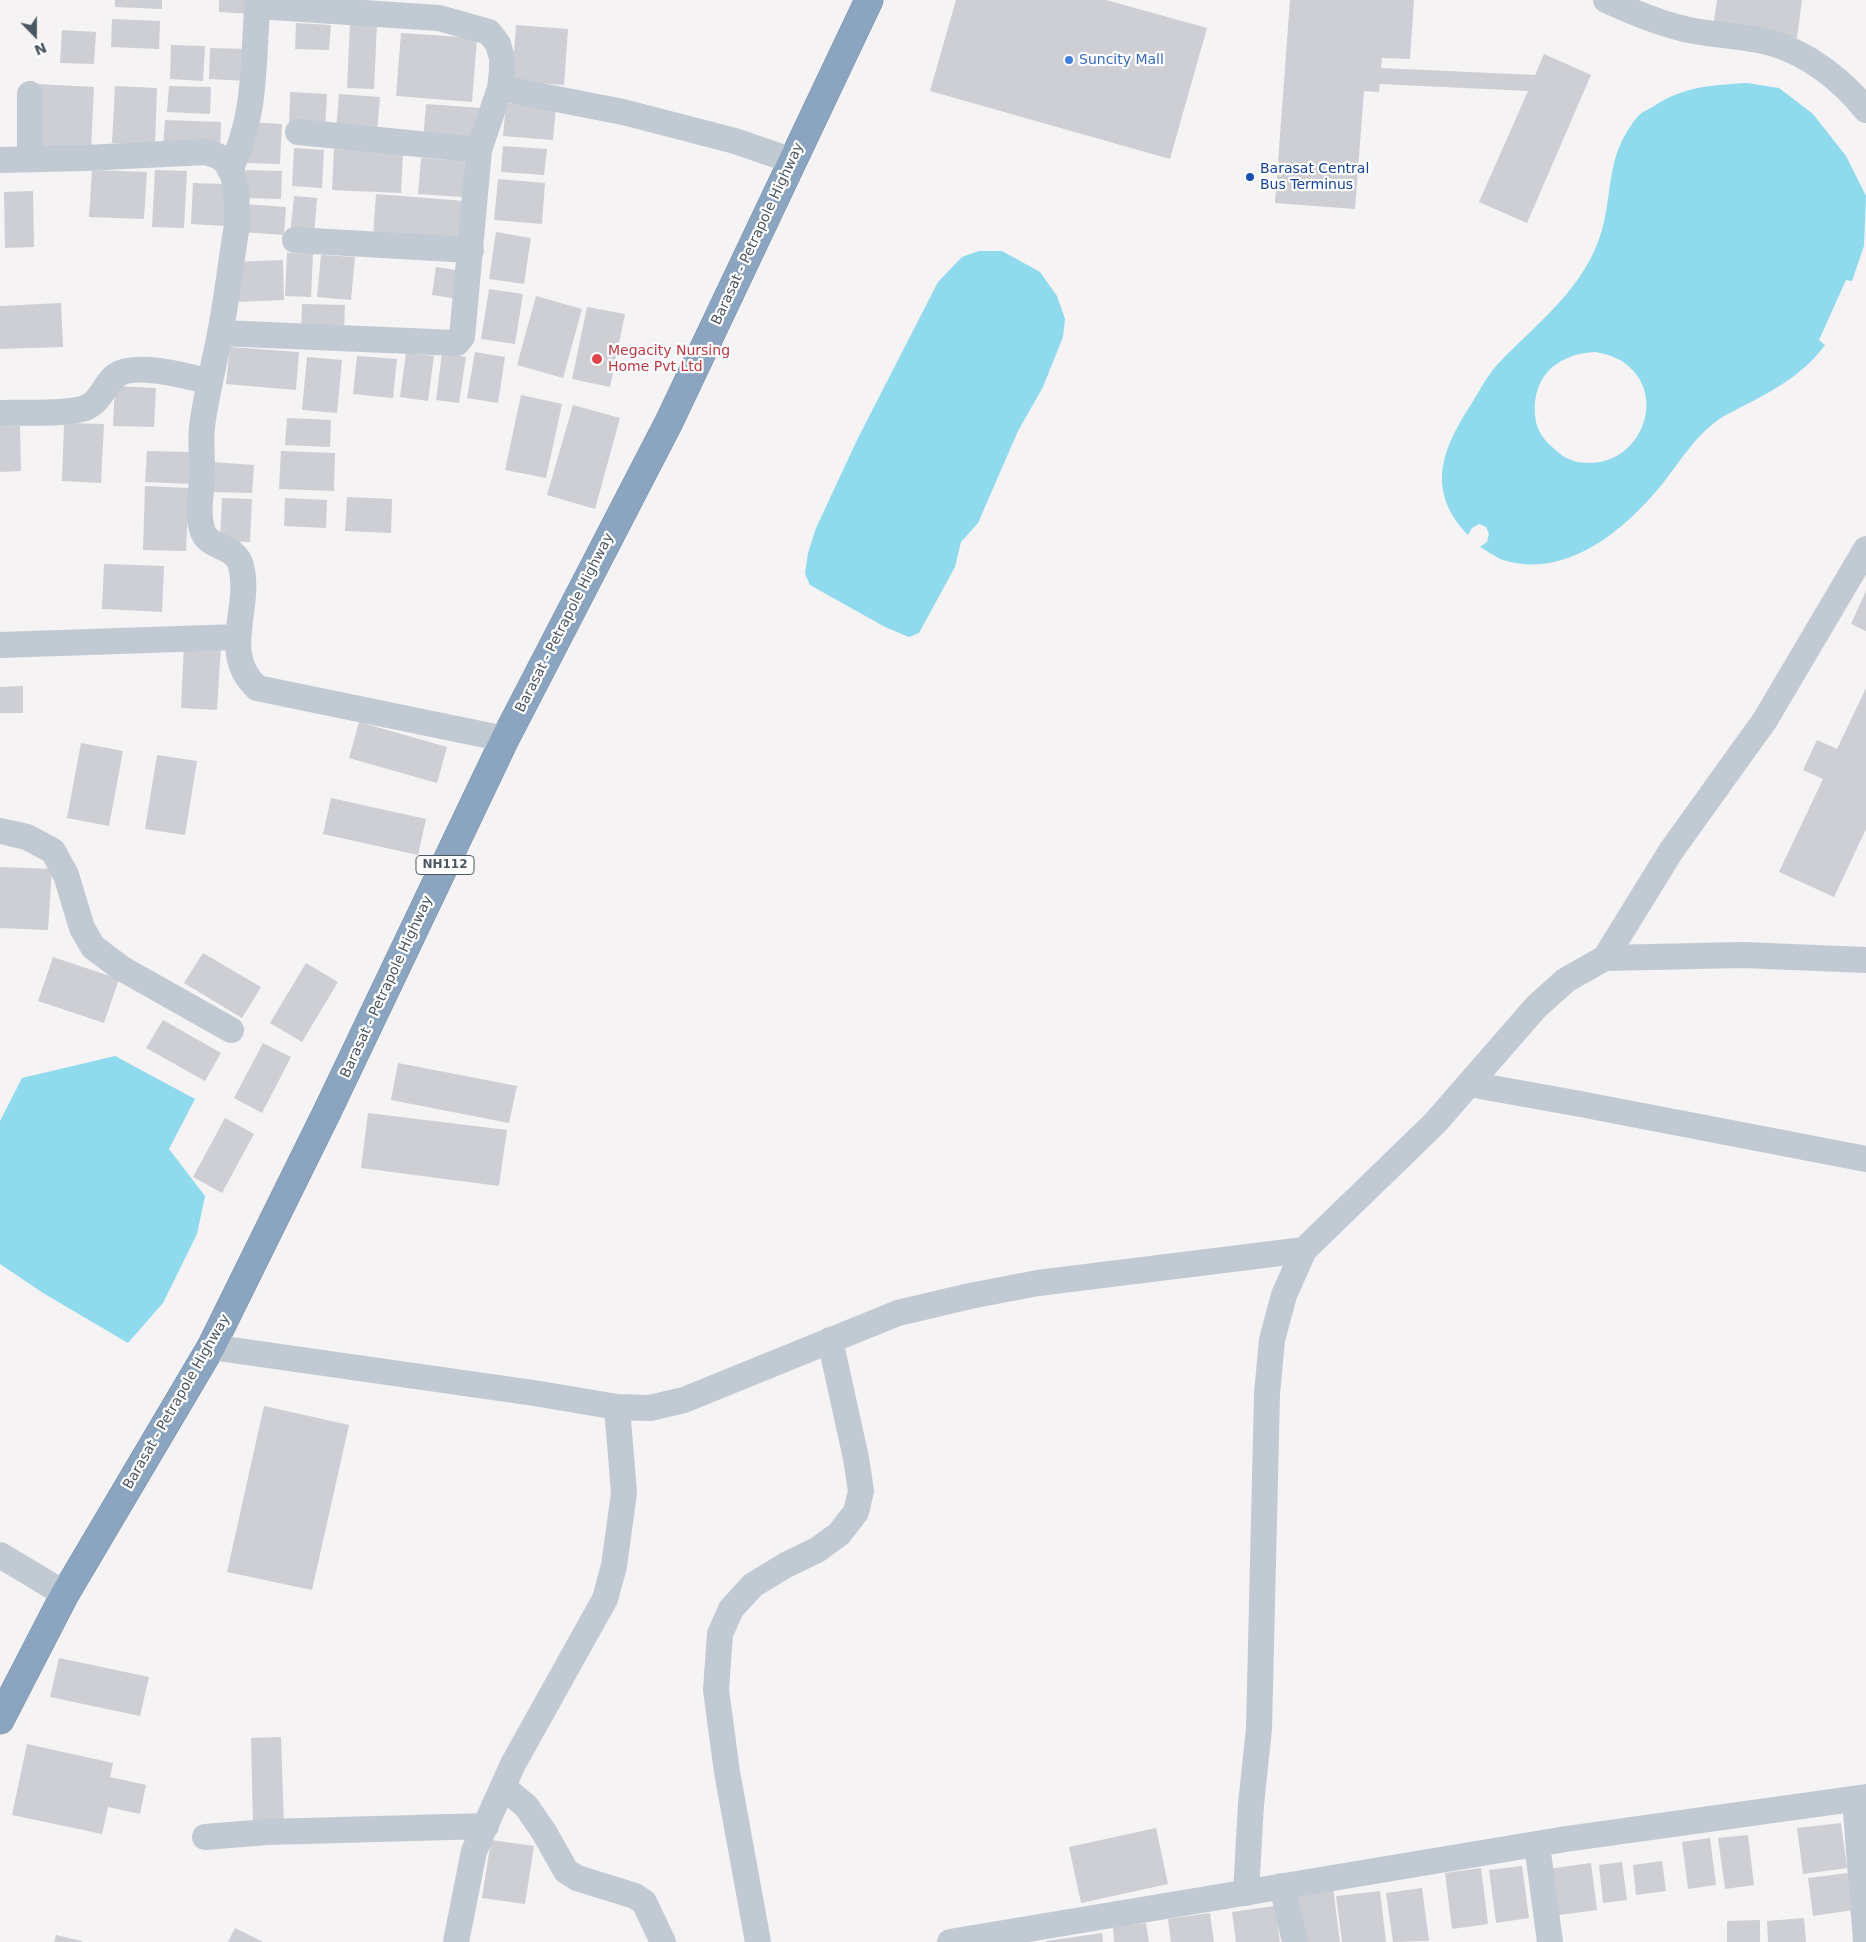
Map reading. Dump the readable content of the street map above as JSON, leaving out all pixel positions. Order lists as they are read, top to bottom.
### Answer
{
  "streets": {
    "highway": ["Barasat - Petrapole Highway", "NH112"]
  },
  "places": ["Suncity Mall", "Barasat Central Bus Terminus", "Megacity Nursing Home Pvt Ltd"],
  "north": "bottom"
}
